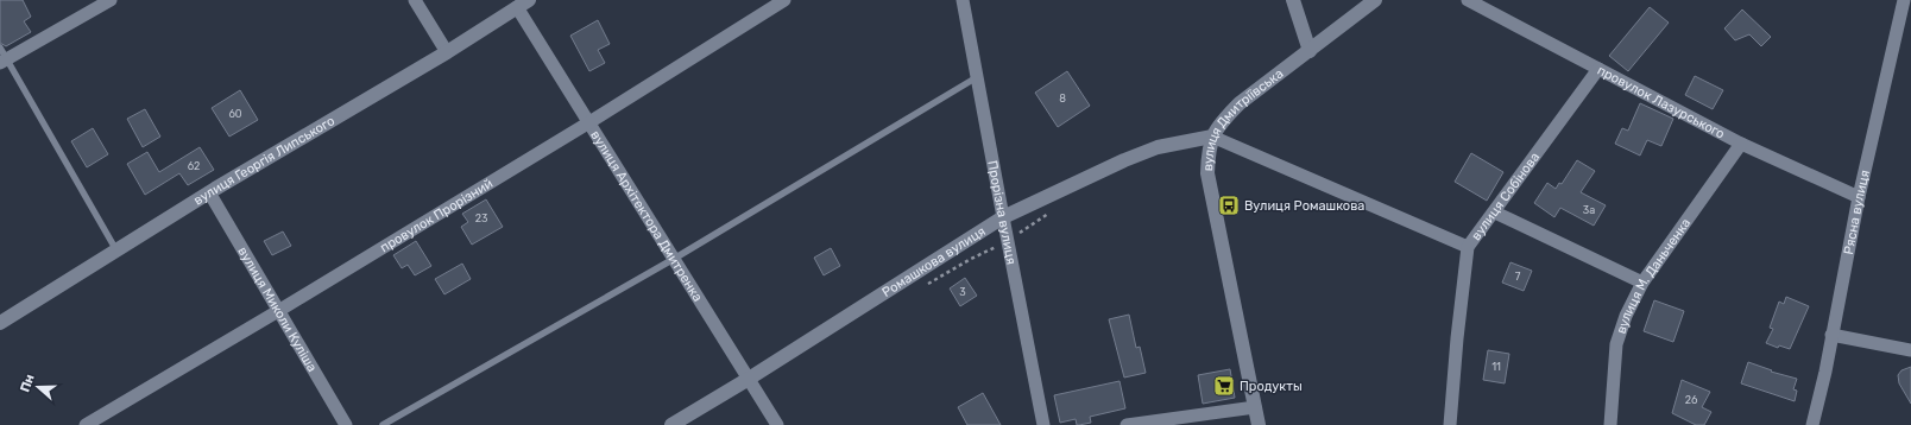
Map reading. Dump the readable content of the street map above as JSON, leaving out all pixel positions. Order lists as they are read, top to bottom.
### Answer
{
  "streets": {
    "street": [
      "провулок Лазурського",
      "вулиця Дмитріївська",
      "вулиця Георгія Липського",
      "вулиця Собінова",
      "Прорізна вулиця",
      "Рясна вулиця",
      "провулок Прорізний",
      "вулиця Архітектора Дмитренка",
      "Ромашкова вулиця",
      "вулиця М. Даньченка",
      "вулиця Миколи Куліша"
    ]
  },
  "crossings": [
    ["провулок Лазурського", "вулиця Собінова"],
    ["провулок Лазурського", "Рясна вулиця"],
    ["провулок Лазурського", "вулиця М. Даньченка"],
    ["вулиця Дмитріївська", "Ромашкова вулиця"],
    ["вулиця Георгія Липського", "вулиця Архітектора Дмитренка"],
    ["вулиця Георгія Липського", "вулиця Миколи Куліша"],
    ["Прорізна вулиця", "Ромашкова вулиця"],
    ["провулок Прорізний", "вулиця Архітектора Дмитренка"],
    ["провулок Прорізний", "вулиця Миколи Куліша"],
    ["вулиця Архітектора Дмитренка", "Ромашкова вулиця"]
  ],
  "places": {
    "bus stop": ["Вулиця Ромашкова"],
    "supermarket": ["Продукты"]
  },
  "house_numbers": [
    "8",
    "60",
    "62",
    "3а",
    "23",
    "7",
    "3",
    "11",
    "26"
  ],
  "north": "left"
}
